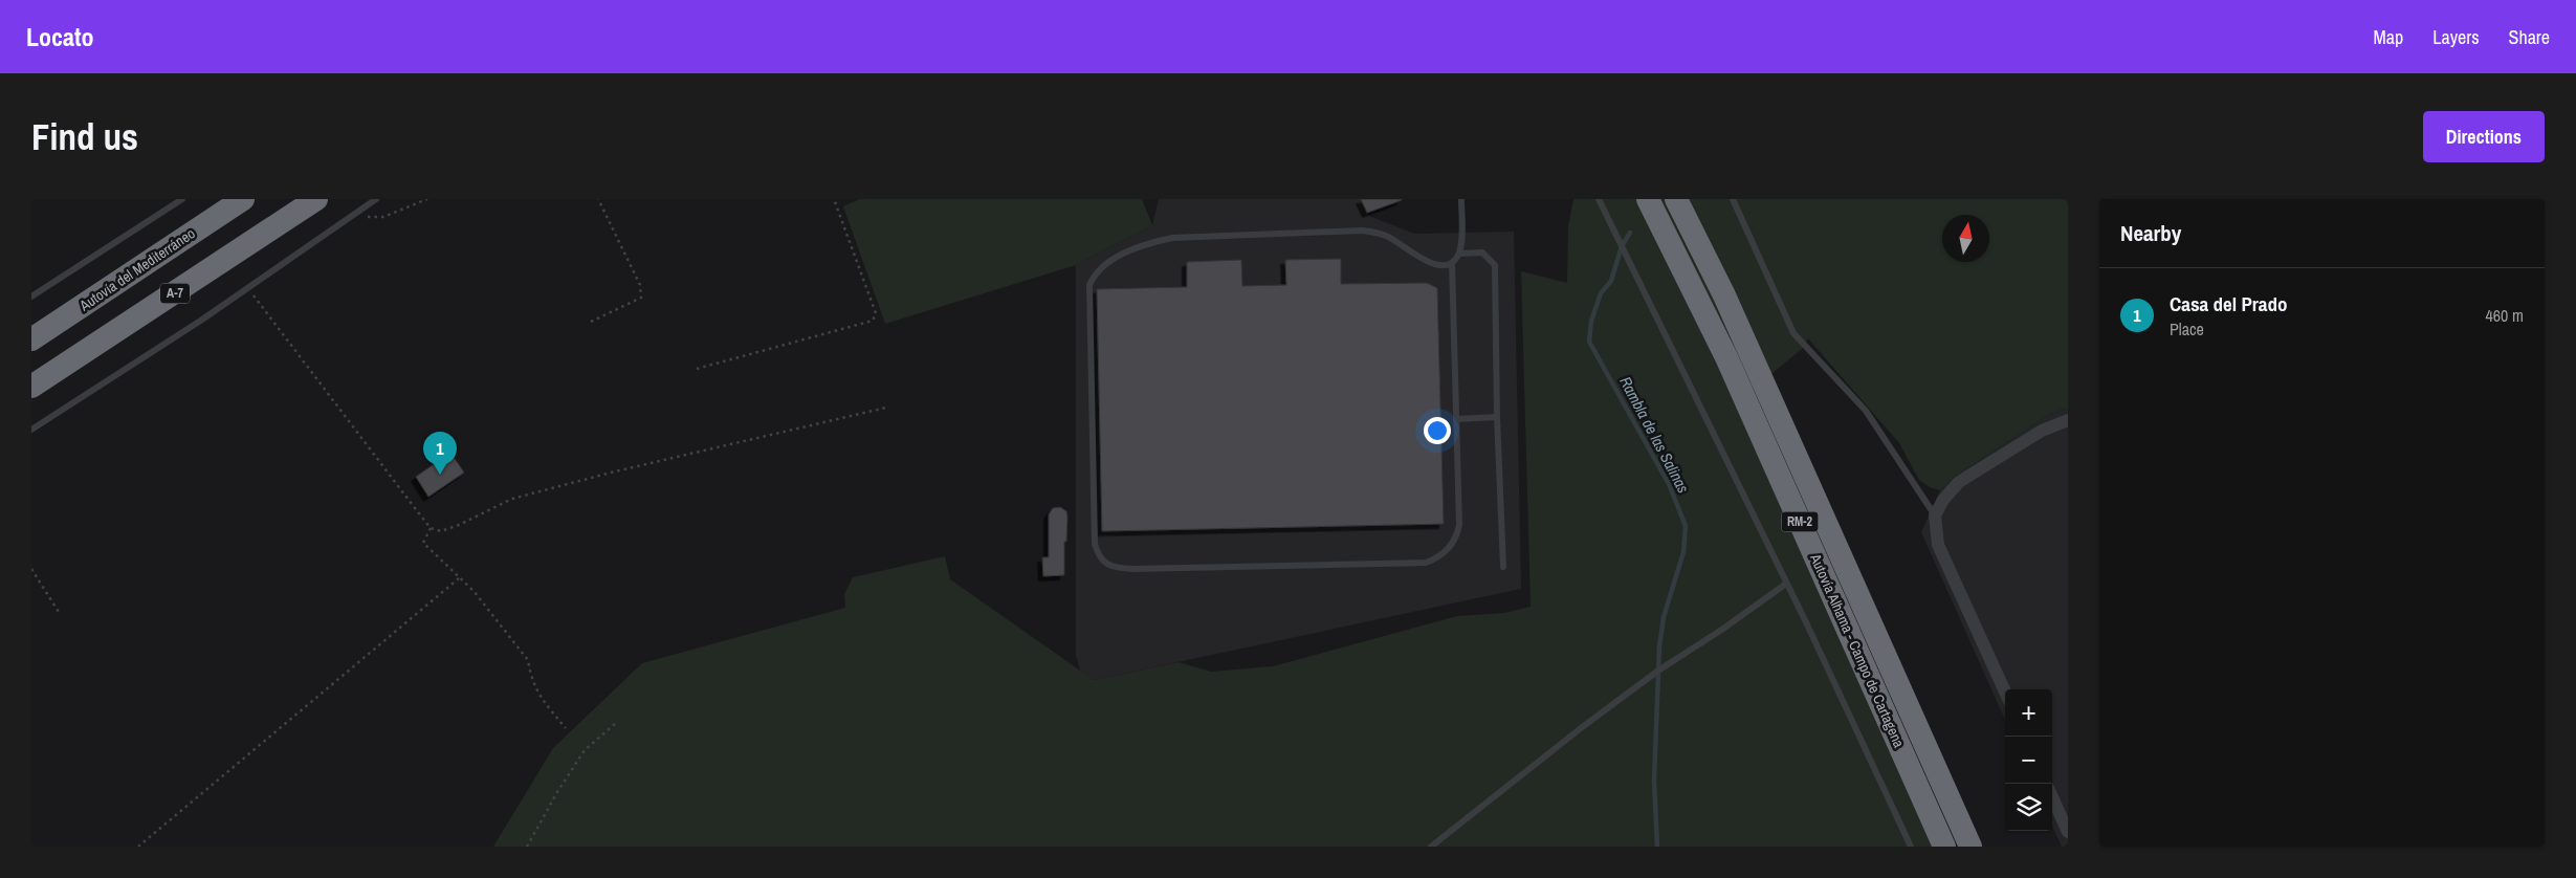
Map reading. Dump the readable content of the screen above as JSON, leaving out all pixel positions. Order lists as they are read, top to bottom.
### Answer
{
  "streets": {
    "highway": [
      "Autovía del Mediterráneo",
      "A-7",
      "RM-2",
      "Autovía Alhama - Campo de Cartagena"
    ]
  },
  "water": ["Rambla de las Salinas"],
  "north": "top",
  "page": {
    "header": "Locato",
    "nav": ["Map", "Layers", "Share"],
    "buttons": "Directions",
    "title": "Find us",
    "heading": "Nearby",
    "list": [
      {
        "mark": "1",
        "name": "Casa del Prado",
        "note": "Place",
        "value": "460 m"
      }
    ],
    "pins": "1",
    "map_buttons": ["+", "−"]
  }
}
